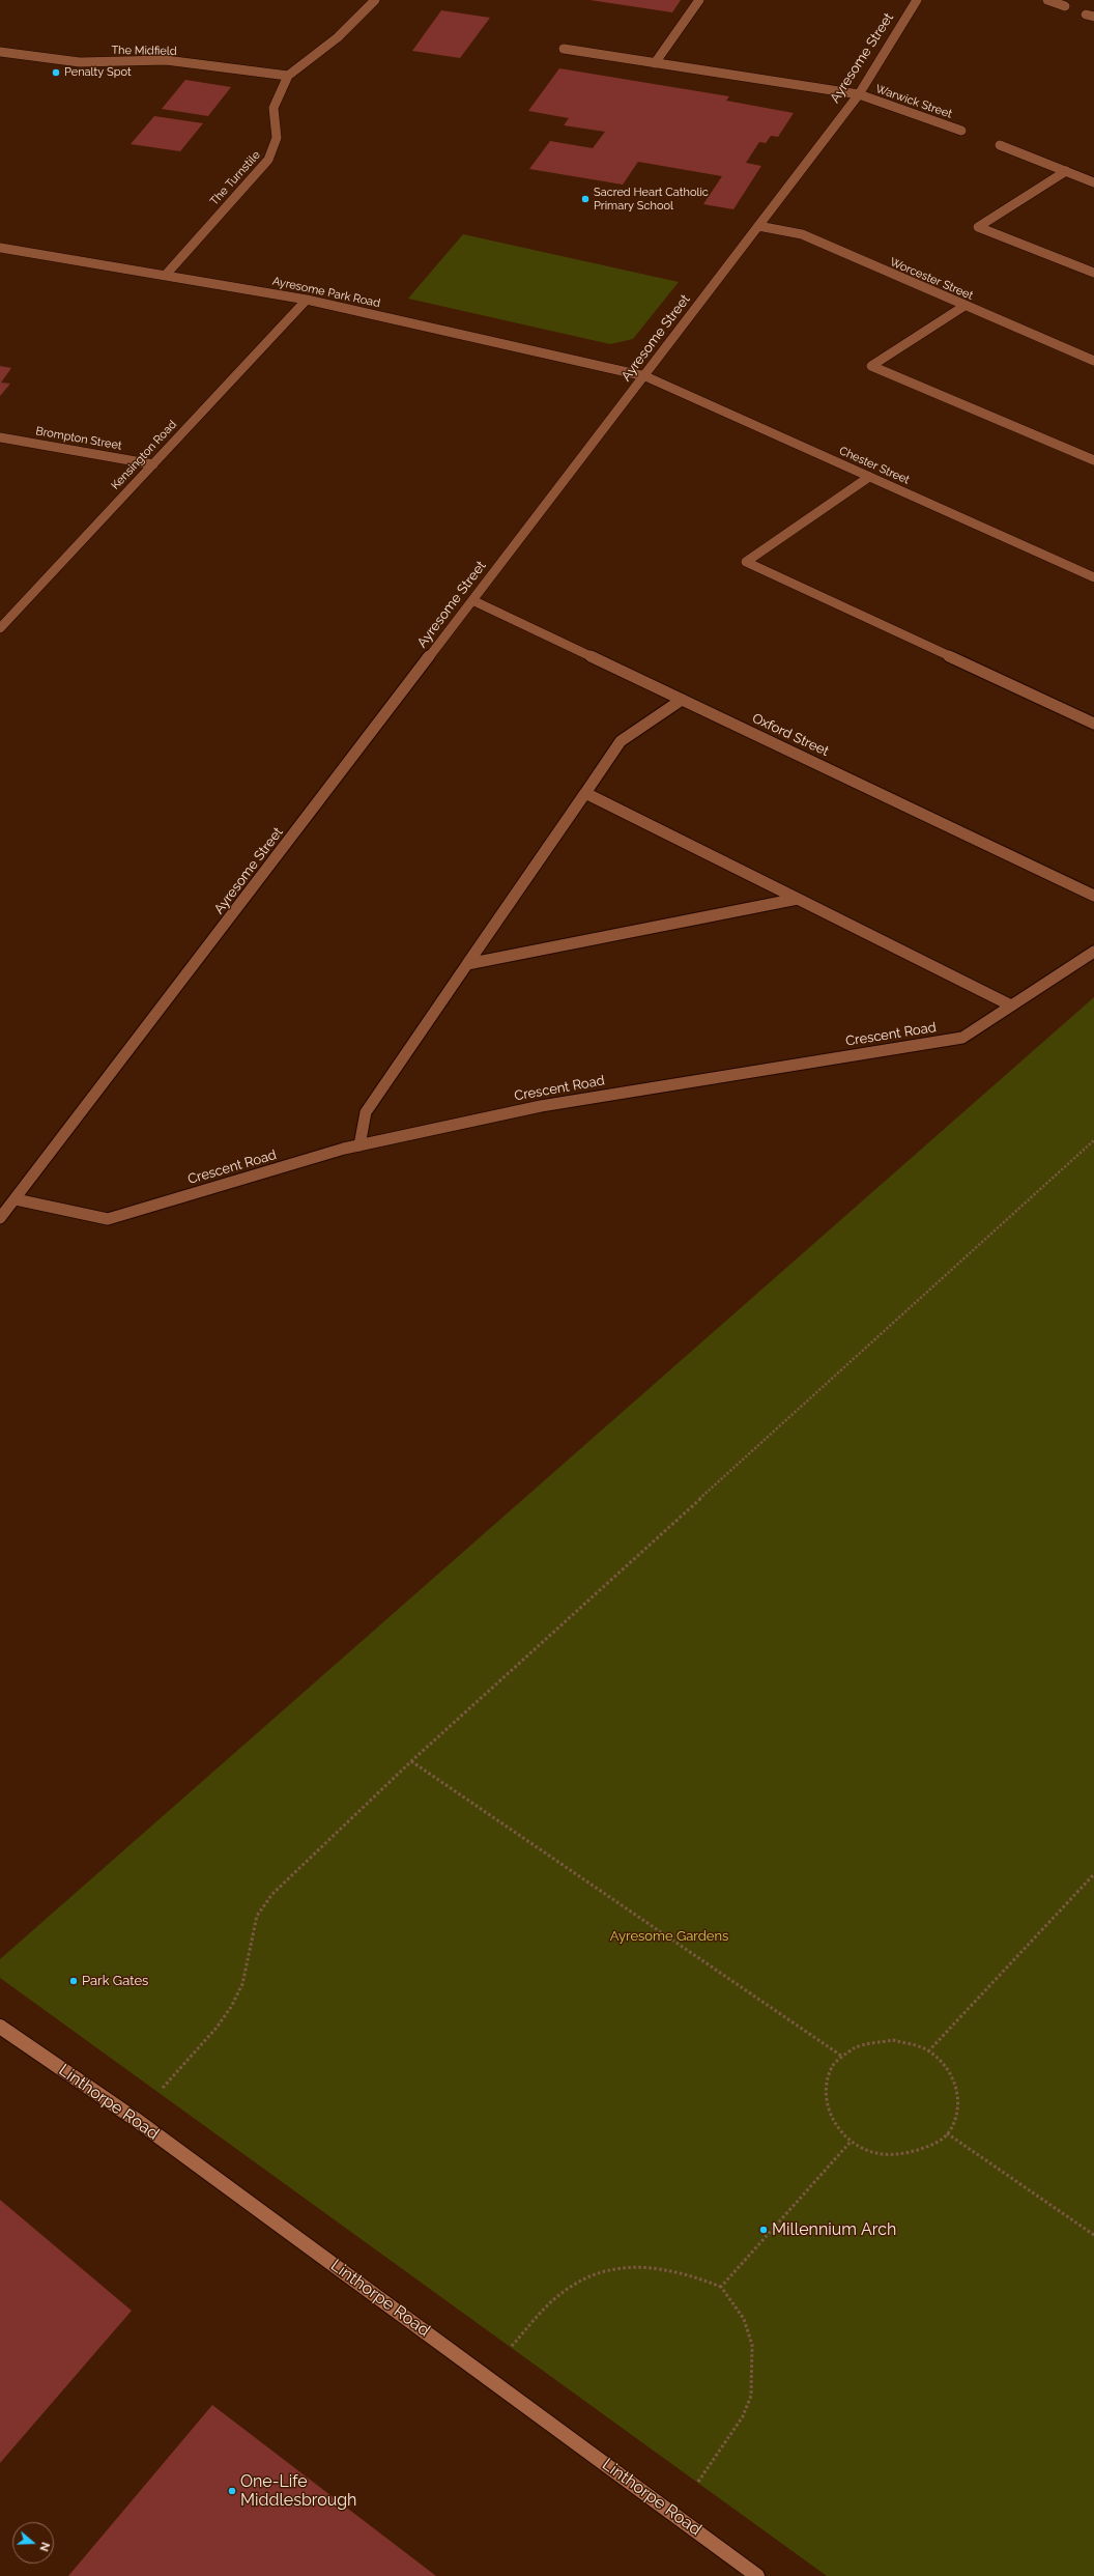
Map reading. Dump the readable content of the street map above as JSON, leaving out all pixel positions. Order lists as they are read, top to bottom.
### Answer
{
  "streets": {
    "main road": ["Linthorpe Road"],
    "street": [
      "The Midfield",
      "Ayresome Street",
      "Warwick Street",
      "The Turnstile",
      "Worcester Street",
      "Ayresome Park Road",
      "Brompton Street",
      "Kensington Road",
      "Chester Street",
      "Oxford Street",
      "Crescent Road"
    ]
  },
  "crossings": [
    ["The Midfield", "The Turnstile"],
    ["Ayresome Street", "Warwick Street"],
    ["Ayresome Street", "Worcester Street"],
    ["Ayresome Street", "Ayresome Park Road"],
    ["Ayresome Street", "Chester Street"],
    ["Ayresome Street", "Oxford Street"],
    ["Ayresome Street", "Crescent Road"],
    ["The Turnstile", "Ayresome Park Road"],
    ["Ayresome Park Road", "Kensington Road"],
    ["Ayresome Park Road", "Chester Street"],
    ["Brompton Street", "Kensington Road"]
  ],
  "parks": ["Ayresome Gardens"],
  "places": [
    "Penalty Spot",
    "Sacred Heart Catholic Primary School",
    "Park Gates",
    "Millennium Arch",
    "One-Life Middlesbrough"
  ],
  "north": "right"
}
